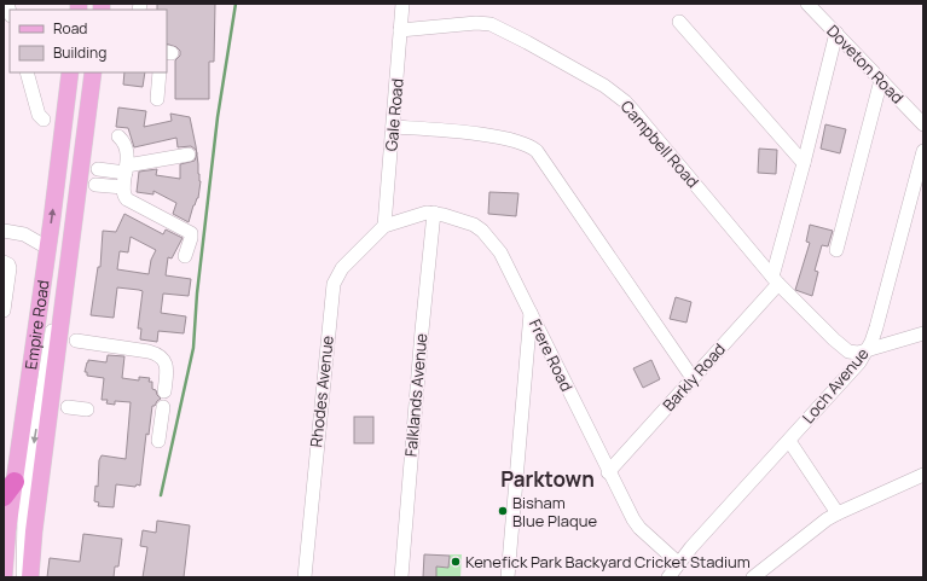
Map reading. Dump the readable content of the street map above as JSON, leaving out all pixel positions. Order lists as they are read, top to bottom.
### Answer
{
  "streets": {
    "main road": ["Empire Road"],
    "street": [
      "Doveton Road",
      "Gale Road",
      "Campbell Road",
      "Frere Road",
      "Barkly Road",
      "Loch Avenue",
      "Rhodes Avenue",
      "Falklands Avenue"
    ]
  },
  "crossings": [
    ["Doveton Road", "Barkly Road"],
    ["Gale Road", "Campbell Road"],
    ["Gale Road", "Frere Road"],
    ["Gale Road", "Rhodes Avenue"],
    ["Campbell Road", "Barkly Road"],
    ["Campbell Road", "Loch Avenue"],
    ["Frere Road", "Barkly Road"],
    ["Frere Road", "Loch Avenue"],
    ["Frere Road", "Rhodes Avenue"],
    ["Frere Road", "Falklands Avenue"]
  ],
  "districts": ["Parktown"],
  "places": ["Bisham Blue Plaque", "Kenefick Park Backyard Cricket Stadium"],
  "legend": ["Road", "Building"]
}
